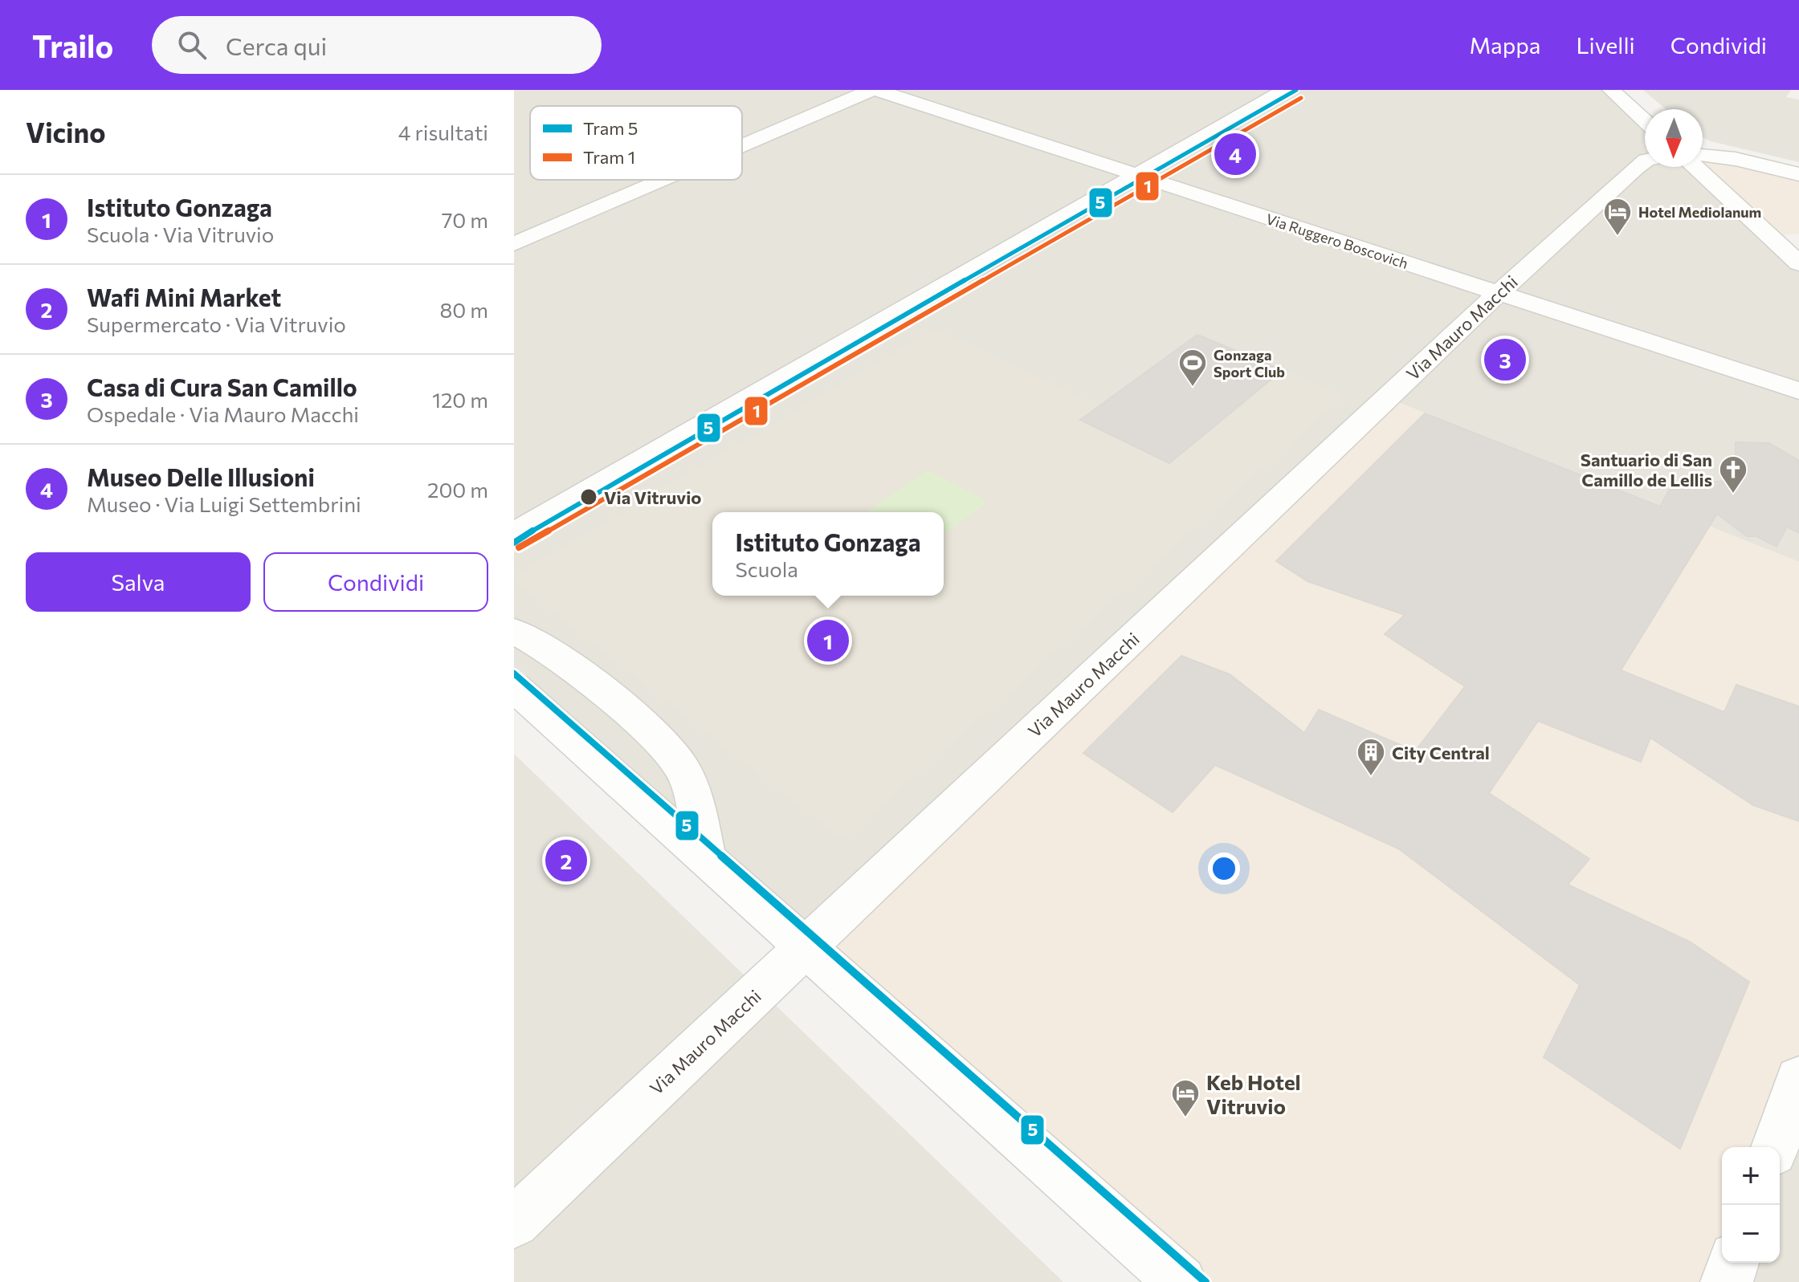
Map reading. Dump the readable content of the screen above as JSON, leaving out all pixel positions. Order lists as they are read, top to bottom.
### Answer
{
  "streets": {
    "street": ["Via Ruggero Boscovich", "Via Mauro Macchi"]
  },
  "crossings": [
    ["Via Ruggero Boscovich", "Via Mauro Macchi"]
  ],
  "places": {
    "hotel": ["Hotel Mediolanum", "Keb Hotel Vitruvio"],
    "sports": ["Gonzaga Sport Club"],
    "church": ["Santuario di San Camillo de Lellis"],
    "other": ["Via Vitruvio"],
    "building": ["City Central"]
  },
  "lines": ["tram line 5", "tram line 1"],
  "legend": ["Tram 5", "Tram 1"],
  "north": "bottom",
  "page": {
    "header": "Trailo",
    "search": "Cerca qui",
    "nav": ["Mappa", "Livelli", "Condividi"],
    "heading": ["Vicino", "4 risultati"],
    "pins": [
      "4",
      "3",
      "1",
      "2"
    ],
    "list": [
      {
        "mark": "1",
        "name": "Istituto Gonzaga",
        "note": "Scuola · Via Vitruvio",
        "value": "70 m"
      },
      {
        "mark": "2",
        "name": "Wafi Mini Market",
        "note": "Supermercato · Via Vitruvio",
        "value": "80 m"
      },
      {
        "mark": "3",
        "name": "Casa di Cura San Camillo",
        "note": "Ospedale · Via Mauro Macchi",
        "value": "120 m"
      },
      {
        "mark": "4",
        "name": "Museo Delle Illusioni",
        "note": "Museo · Via Luigi Settembrini",
        "value": "200 m"
      }
    ],
    "popup": ["Istituto Gonzaga", "Scuola"],
    "buttons": ["Salva", "Condividi"],
    "map_buttons": ["+", "−"]
  }
}
